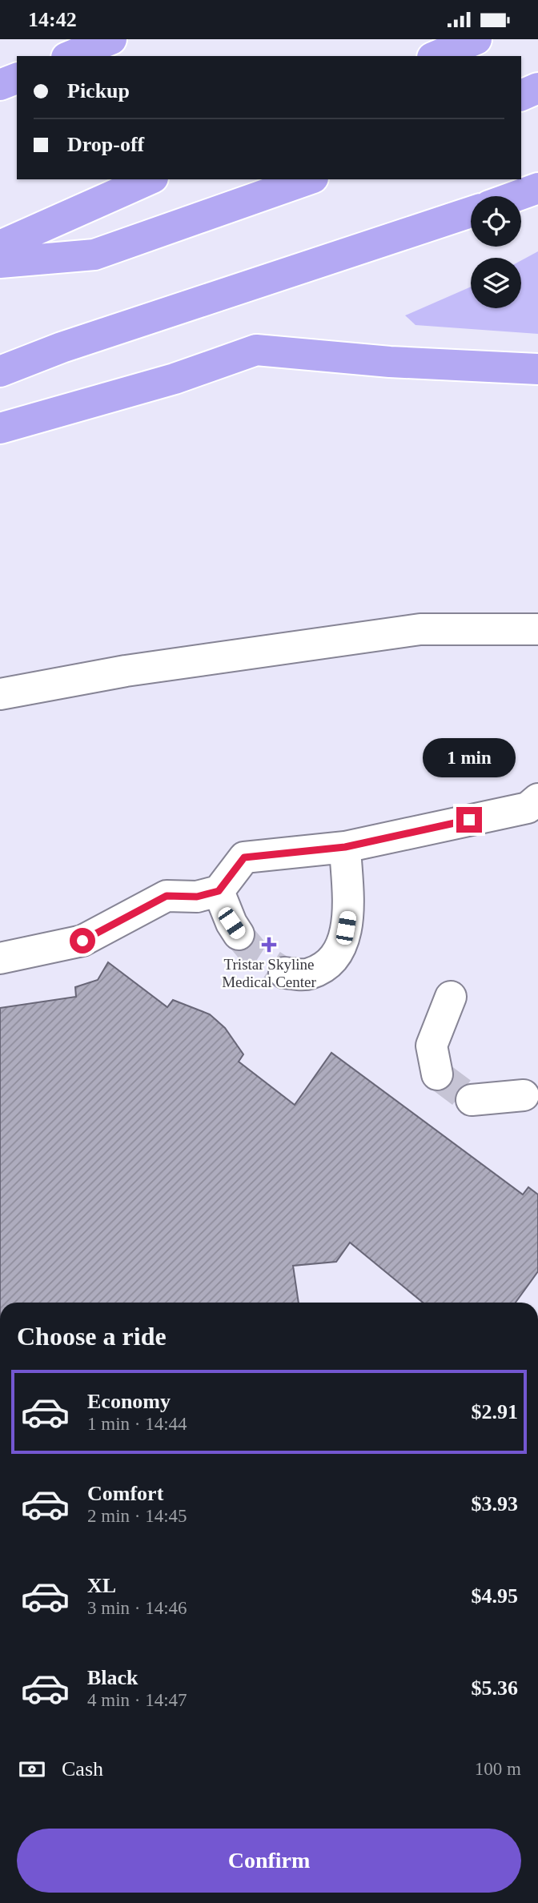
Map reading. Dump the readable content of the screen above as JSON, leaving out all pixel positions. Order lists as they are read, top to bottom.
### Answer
{
  "places": {
    "health": ["Tristar Skyline Medical Center"]
  },
  "page": {
    "status": "14:42",
    "banner": ["Pickup", "Drop-off"],
    "bubble": "1 min",
    "heading": "Choose a ride",
    "list": [
      {
        "name": "Economy",
        "note": "1 min · 14:44",
        "value": "$2.91"
      },
      {
        "name": "Comfort",
        "note": "2 min · 14:45",
        "value": "$3.93"
      },
      {
        "name": "XL",
        "note": "3 min · 14:46",
        "value": "$4.95"
      },
      {
        "name": "Black",
        "note": "4 min · 14:47",
        "value": "$5.36"
      }
    ],
    "pay": ["Cash", "100 m"],
    "buttons": "Confirm"
  }
}
